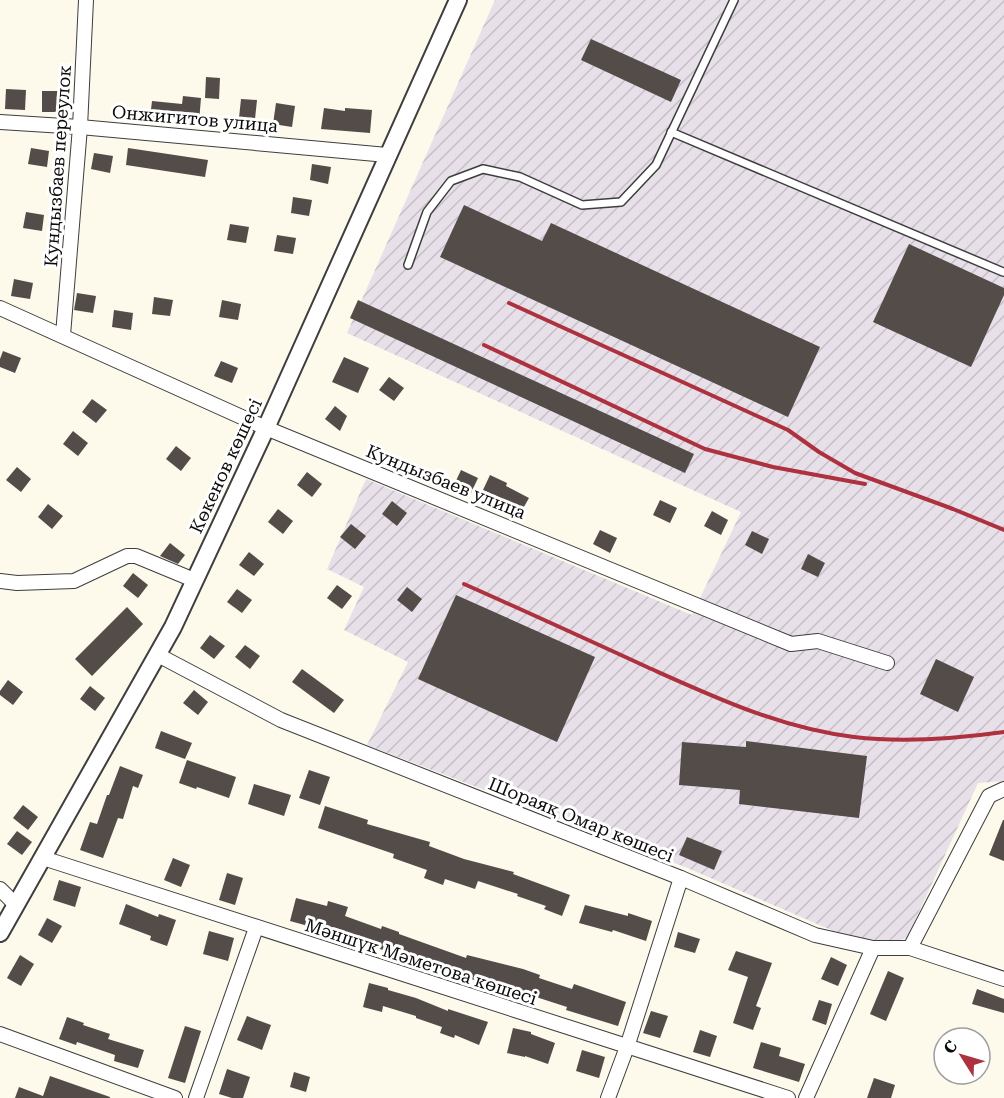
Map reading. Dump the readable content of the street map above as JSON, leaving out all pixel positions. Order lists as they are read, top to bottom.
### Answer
{
  "streets": {
    "street": [
      "Онжигитов улица",
      "Кундызбаев переулок",
      "Көкенов көшесі",
      "Кундызбаев улица",
      "Шораяқ Омар көшесі",
      "Мәншүк Мәметова көшесі"
    ]
  },
  "crossings": [
    ["Онжигитов улица", "Кундызбаев переулок"],
    ["Онжигитов улица", "Көкенов көшесі"],
    ["Кундызбаев переулок", "Кундызбаев улица"],
    ["Көкенов көшесі", "Кундызбаев улица"],
    ["Көкенов көшесі", "Шораяқ Омар көшесі"],
    ["Көкенов көшесі", "Мәншүк Мәметова көшесі"]
  ],
  "north": "top left"
}
